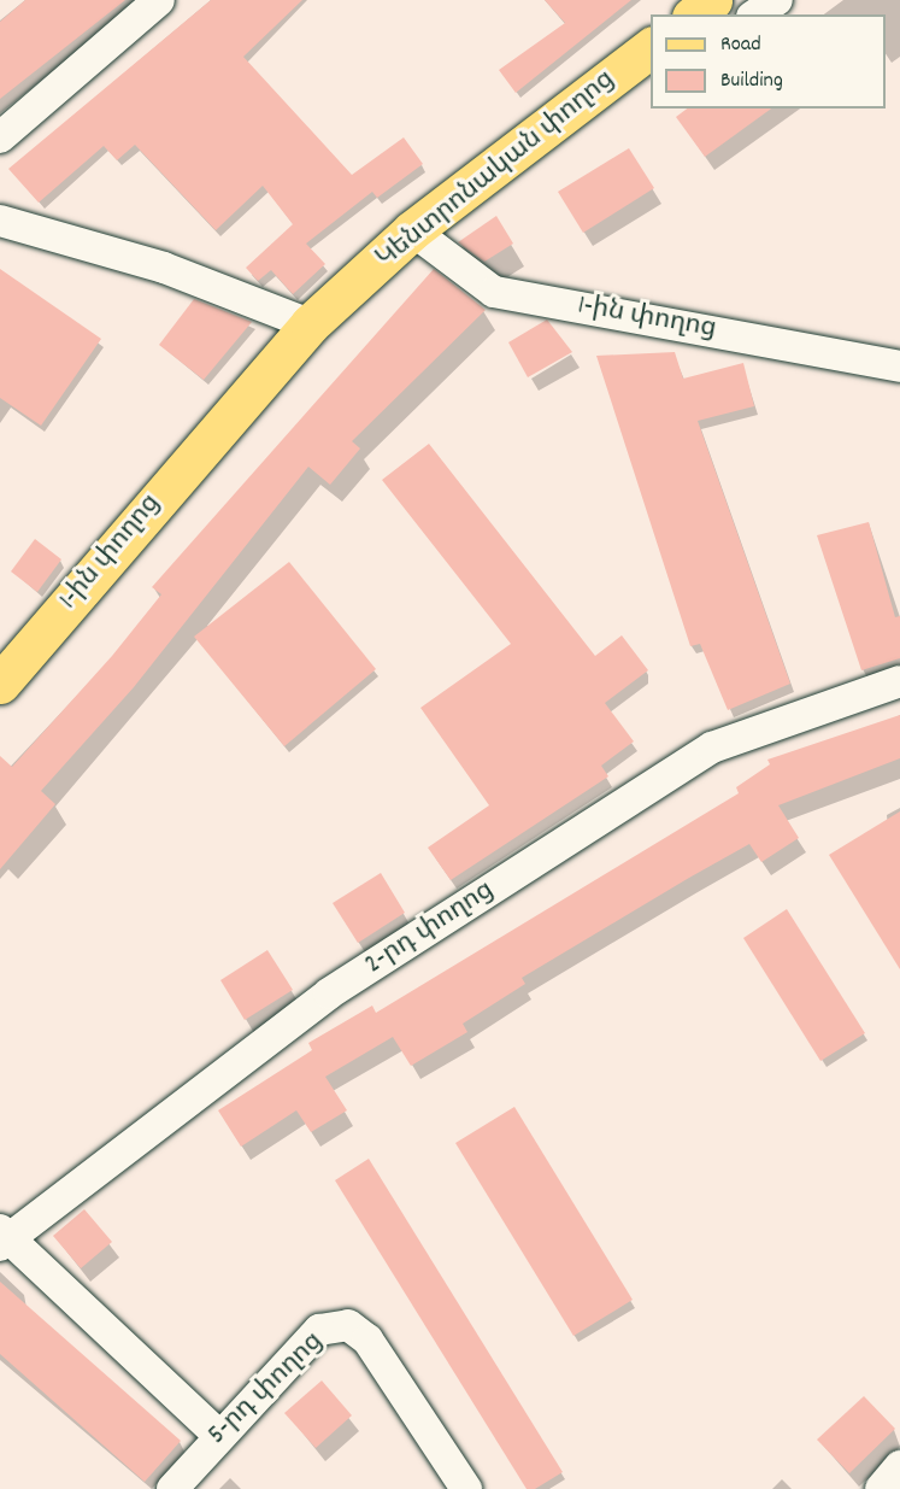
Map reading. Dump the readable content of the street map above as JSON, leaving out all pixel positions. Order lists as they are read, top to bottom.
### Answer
{
  "streets": {
    "main road": ["Կենտրոնական փողոց", "1-ին փողոց"],
    "street": ["2-րդ փողոց", "5-րդ փողոց"]
  },
  "crossings": [
    ["Կենտրոնական փողոց", "1-ին փողոց"]
  ],
  "legend": ["Road", "Building"]
}
